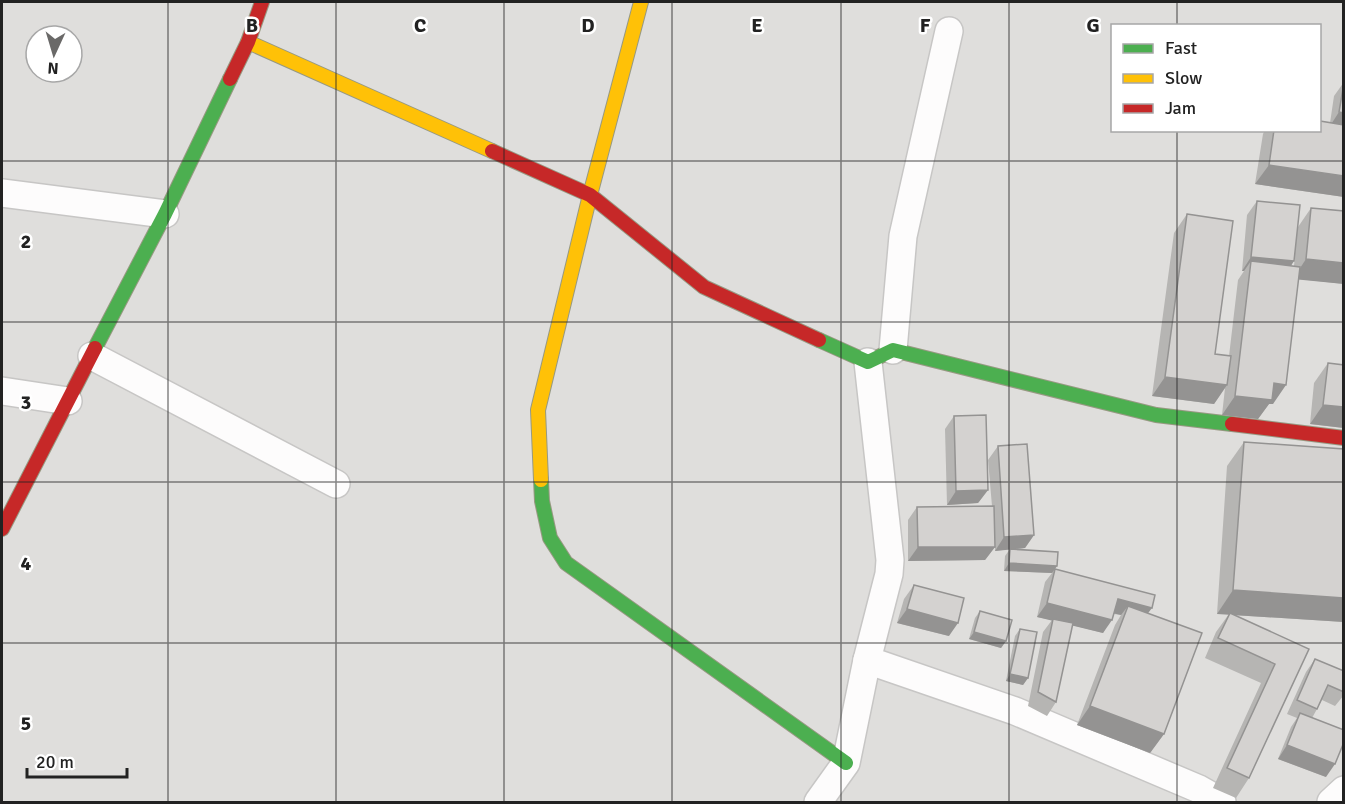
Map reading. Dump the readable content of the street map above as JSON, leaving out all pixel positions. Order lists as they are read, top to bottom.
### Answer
{
  "legend": ["Fast", "Slow", "Jam"],
  "scale_bar": "20 m",
  "north": "bottom",
  "grid": {
    "columns": [
      "B",
      "C",
      "D",
      "E",
      "F",
      "G"
    ],
    "rows": [
      "2",
      "3",
      "4",
      "5"
    ]
  }
}
